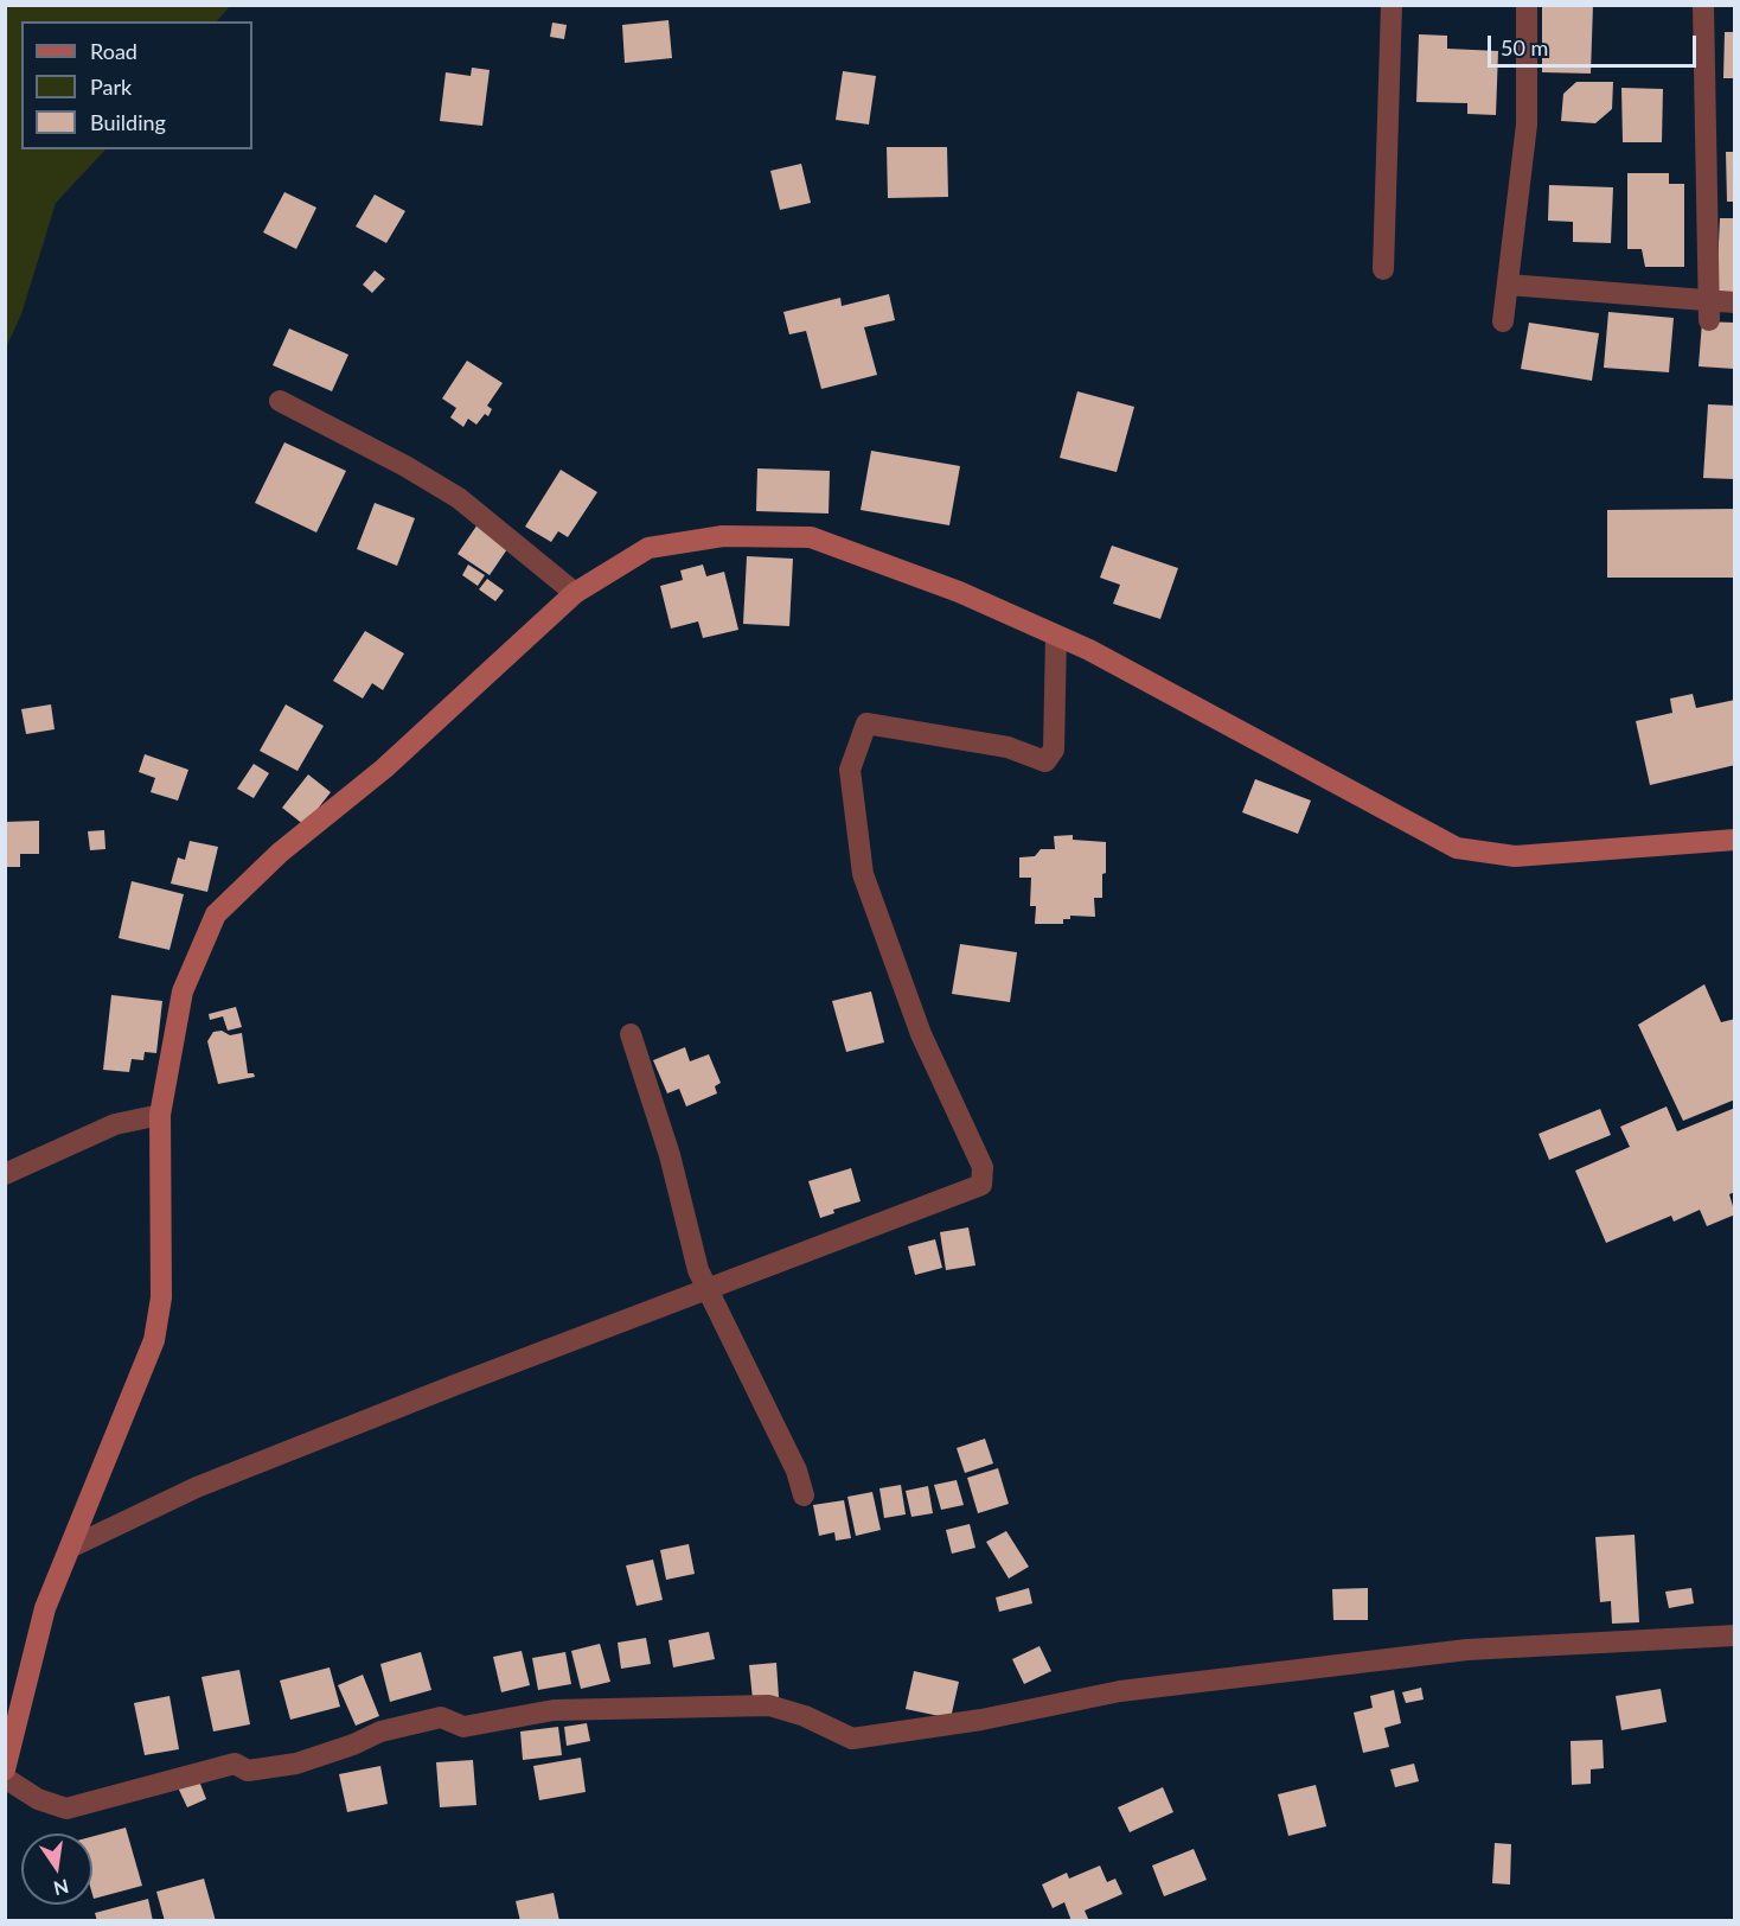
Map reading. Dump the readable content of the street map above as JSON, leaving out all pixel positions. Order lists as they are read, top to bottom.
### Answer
{
  "legend": ["Road", "Park", "Building"],
  "scale_bar": "50 m",
  "north": "bottom"
}
